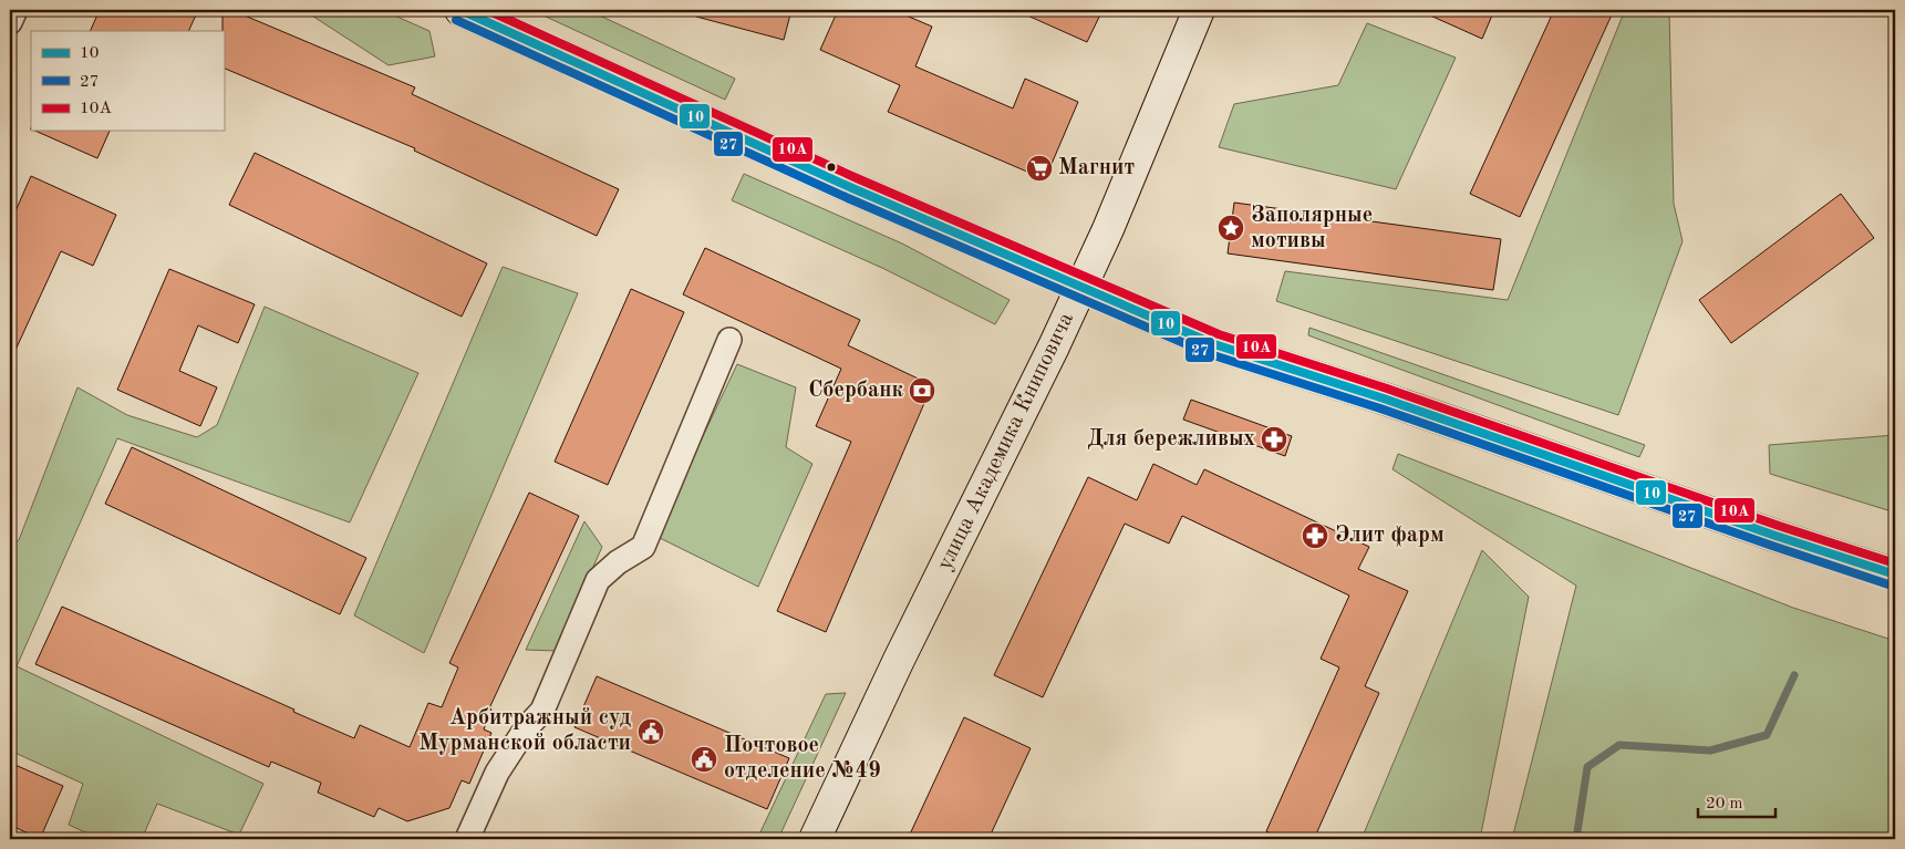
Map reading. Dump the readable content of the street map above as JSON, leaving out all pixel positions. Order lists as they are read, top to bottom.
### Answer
{
  "streets": {
    "main road": ["улица Академика Книповича"]
  },
  "places": {
    "supermarket": ["Магнит"],
    "place": ["Заполярные мотивы"],
    "bank": ["Сбербанк"],
    "pharmacy": ["Для бережливых", "Элит фарм"],
    "public building": ["Арбитражный суд Мурманской области", "Почтовое отделение №49"]
  },
  "lines": ["transit line 10", "transit line 10А", "transit line 27"],
  "legend": ["10", "27", "10А"],
  "scale_bar": "20 m"
}
